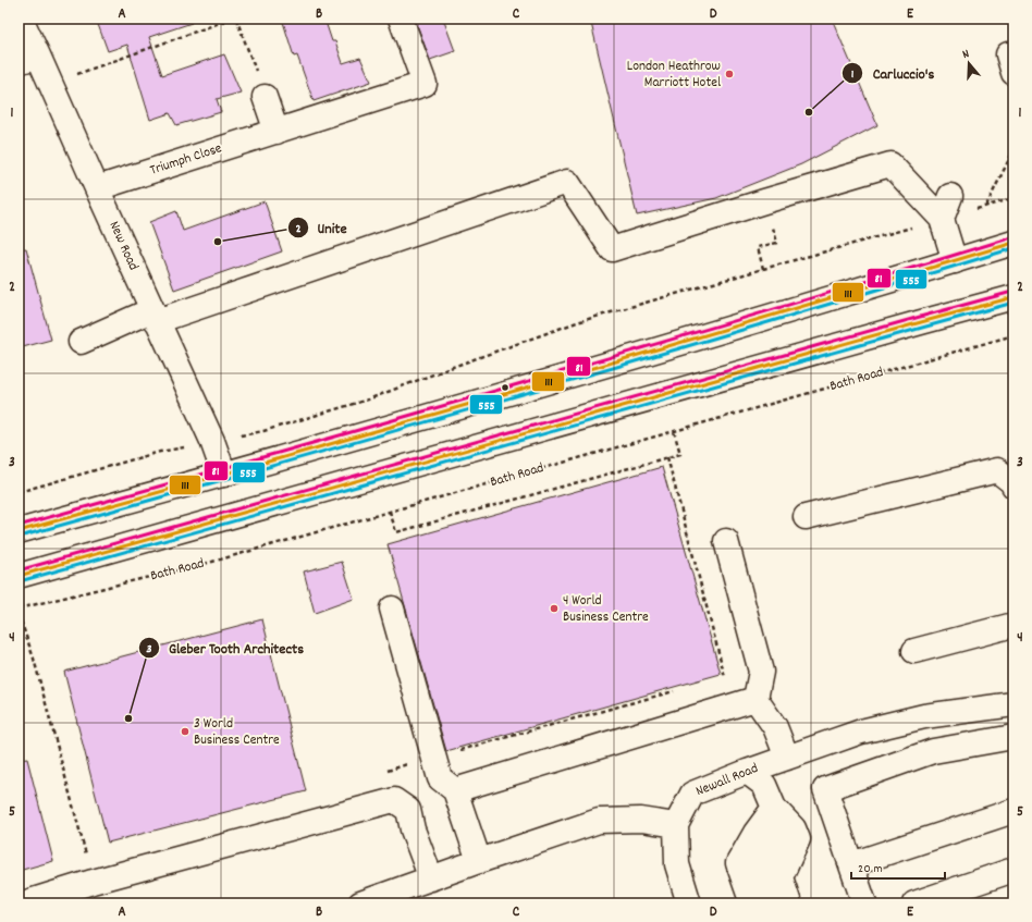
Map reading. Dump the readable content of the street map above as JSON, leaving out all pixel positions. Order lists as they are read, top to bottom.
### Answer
{
  "streets": {
    "main road": ["Triumph Close", "New Road", "Newall Road"],
    "path": ["Bath Road"]
  },
  "crossings": [
    ["Triumph Close", "New Road"]
  ],
  "places": [
    "London Heathrow Marriott Hotel",
    "Carluccio's",
    "Unite",
    "4 World Business Centre",
    "Gleber Tooth Architects",
    "3 World Business Centre"
  ],
  "lines": ["transit line 81", "transit line 111", "transit line 555"],
  "scale_bar": "20 m",
  "north": "top",
  "grid": {
    "columns": [
      "A",
      "B",
      "C",
      "D",
      "E"
    ],
    "rows": [
      "1",
      "2",
      "3",
      "4",
      "5"
    ]
  }
}
